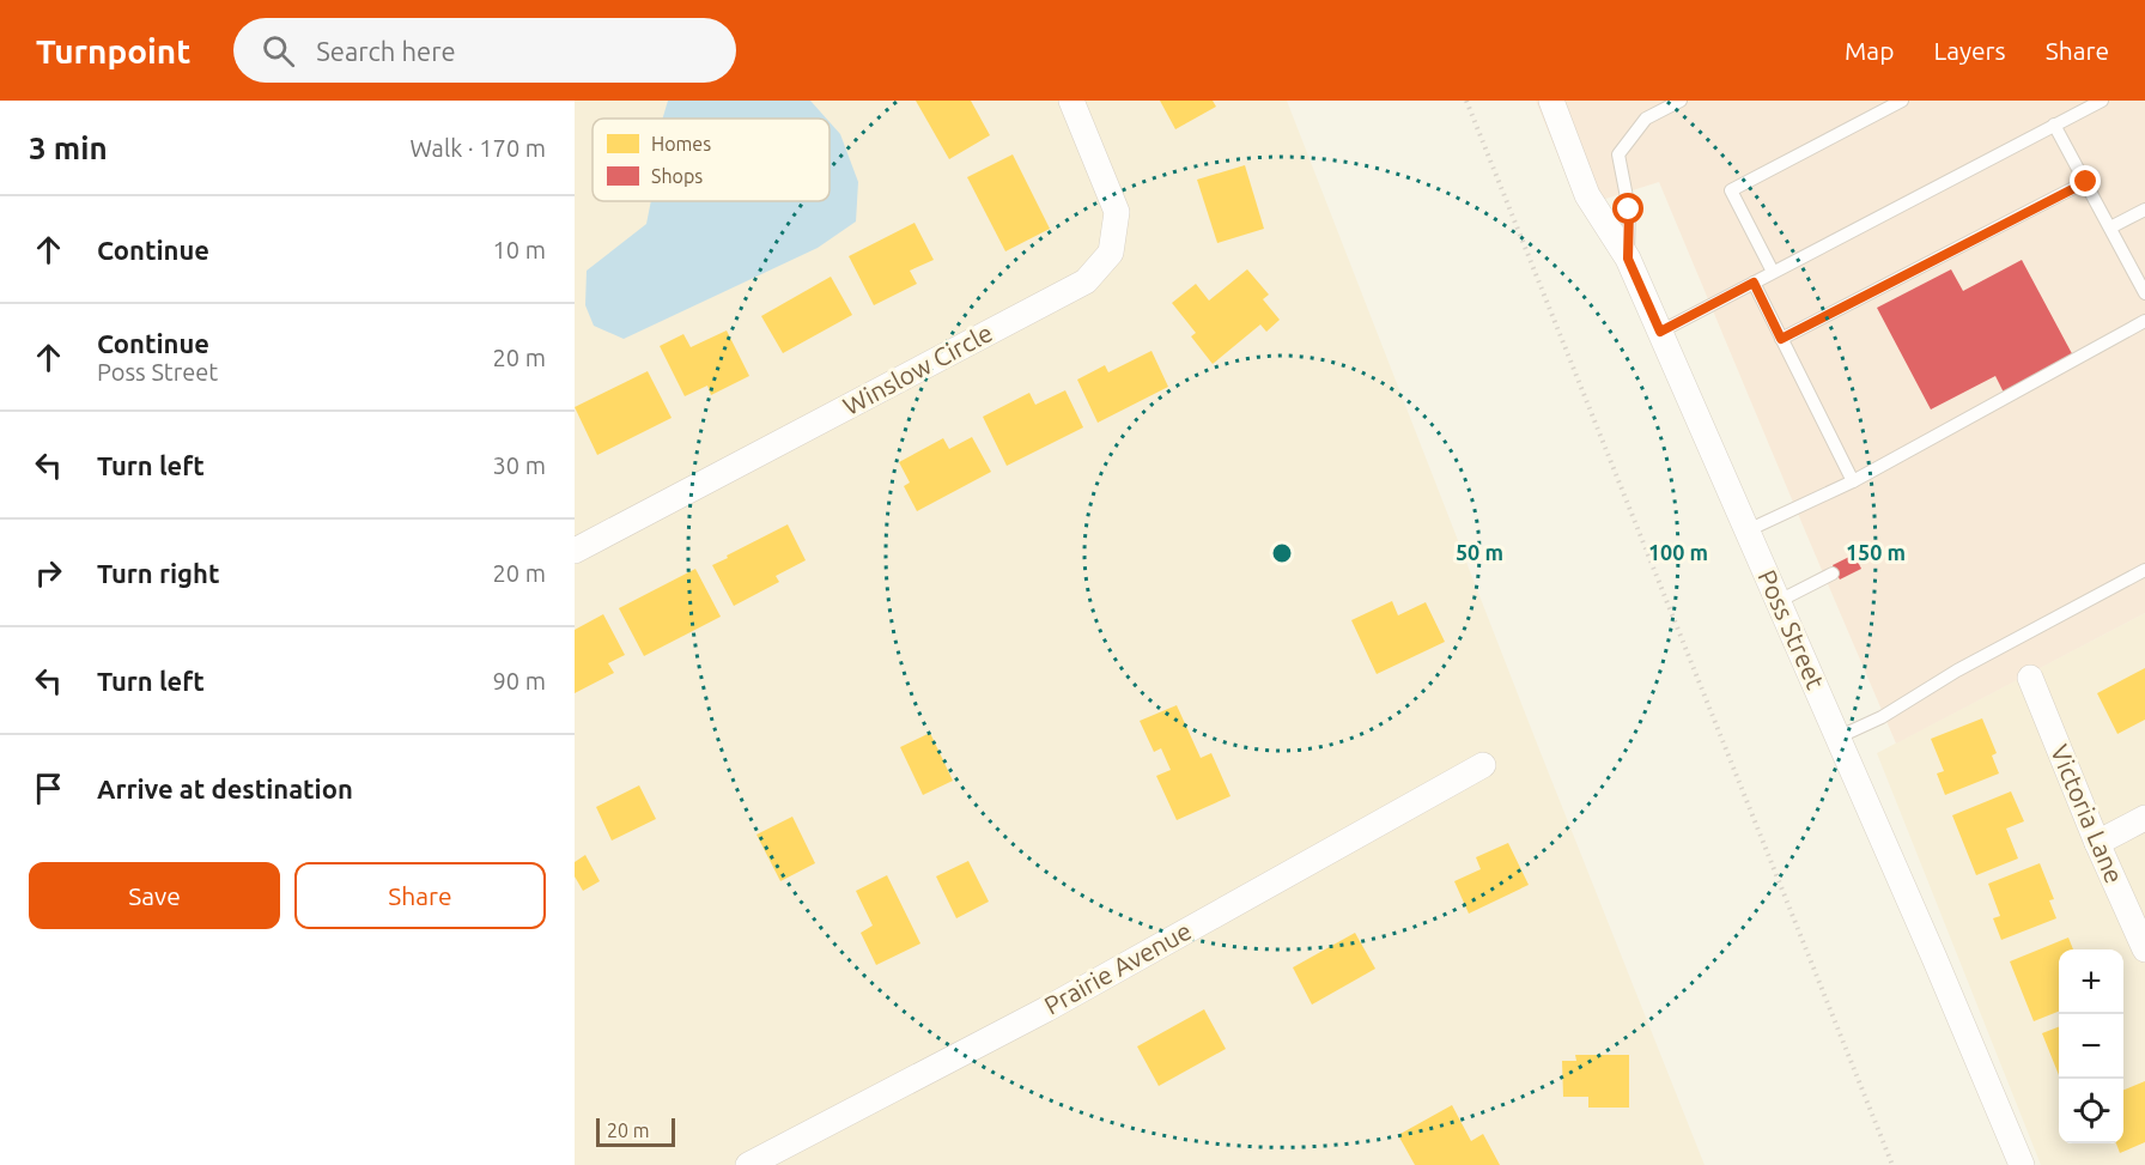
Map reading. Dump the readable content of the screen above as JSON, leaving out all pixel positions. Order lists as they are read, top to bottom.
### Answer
{
  "streets": {
    "street": [
      "Winslow Circle",
      "Poss Street",
      "Victoria Lane",
      "Prairie Avenue"
    ]
  },
  "legend": ["Homes", "Shops"],
  "scale_bar": "20 m",
  "page": {
    "header": "Turnpoint",
    "search": "Search here",
    "nav": ["Map", "Layers", "Share"],
    "heading": ["3 min", "Walk · 170 m"],
    "list": [
      ["Continue", "10 m"],
      ["Continue", "Poss Street", "20 m"],
      ["Turn left", "30 m"],
      ["Turn right", "20 m"],
      ["Turn left", "90 m"],
      "Arrive at destination"
    ],
    "buttons": ["Save", "Share"],
    "map_buttons": ["+", "−"],
    "scale": "20 m"
  },
  "rings": ["50 m", "100 m", "150 m"]
}
